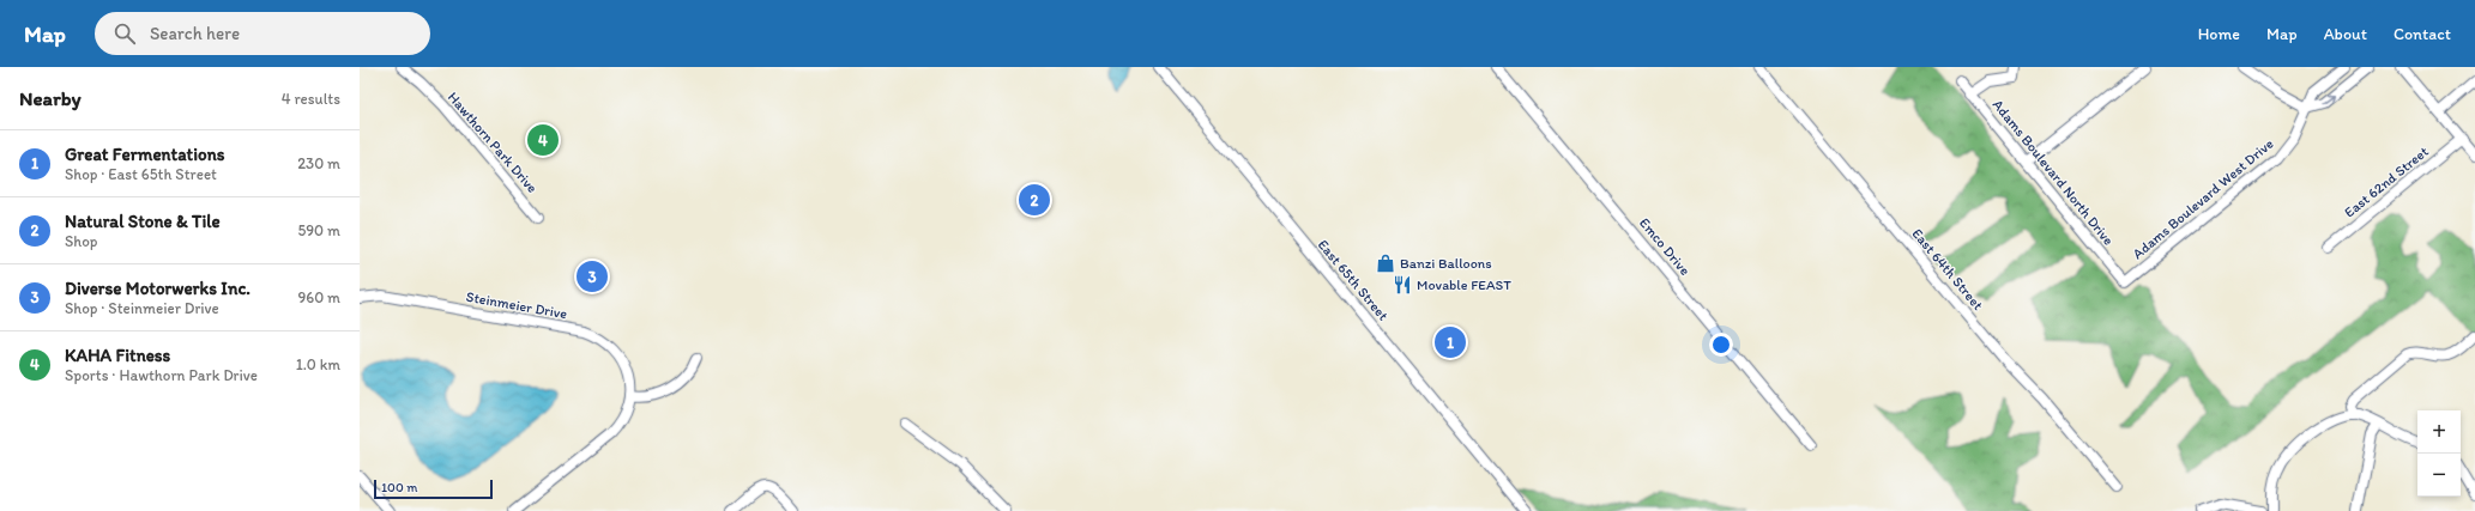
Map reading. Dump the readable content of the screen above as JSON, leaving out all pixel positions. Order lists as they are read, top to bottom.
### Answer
{
  "streets": {
    "street": [
      "Hawthorn Park Drive",
      "Adams Boulevard North Drive",
      "East 62nd Street",
      "Adams Boulevard West Drive",
      "Emco Drive",
      "East 64th Street",
      "East 65th Street",
      "Steinmeier Drive"
    ]
  },
  "crossings": [
    ["Adams Boulevard North Drive", "Adams Boulevard West Drive"]
  ],
  "places": {
    "shop": ["Banzi Balloons"],
    "restaurant": ["Movable FEAST"]
  },
  "scale_bar": "100 m",
  "page": {
    "header": "Map",
    "search": "Search here",
    "nav": [
      "Home",
      "Map",
      "About",
      "Contact"
    ],
    "heading": ["Nearby", "4 results"],
    "pins": [
      "4",
      "2",
      "3",
      "1"
    ],
    "list": [
      {
        "mark": "1",
        "name": "Great Fermentations",
        "note": "Shop · East 65th Street",
        "value": "230 m"
      },
      {
        "mark": "2",
        "name": "Natural Stone & Tile",
        "note": "Shop",
        "value": "590 m"
      },
      {
        "mark": "3",
        "name": "Diverse Motorwerks Inc.",
        "note": "Shop · Steinmeier Drive",
        "value": "960 m"
      },
      {
        "mark": "4",
        "name": "KAHA Fitness",
        "note": "Sports · Hawthorn Park Drive",
        "value": "1.0 km"
      }
    ],
    "map_buttons": ["+", "−"],
    "scale": "100 m"
  }
}
